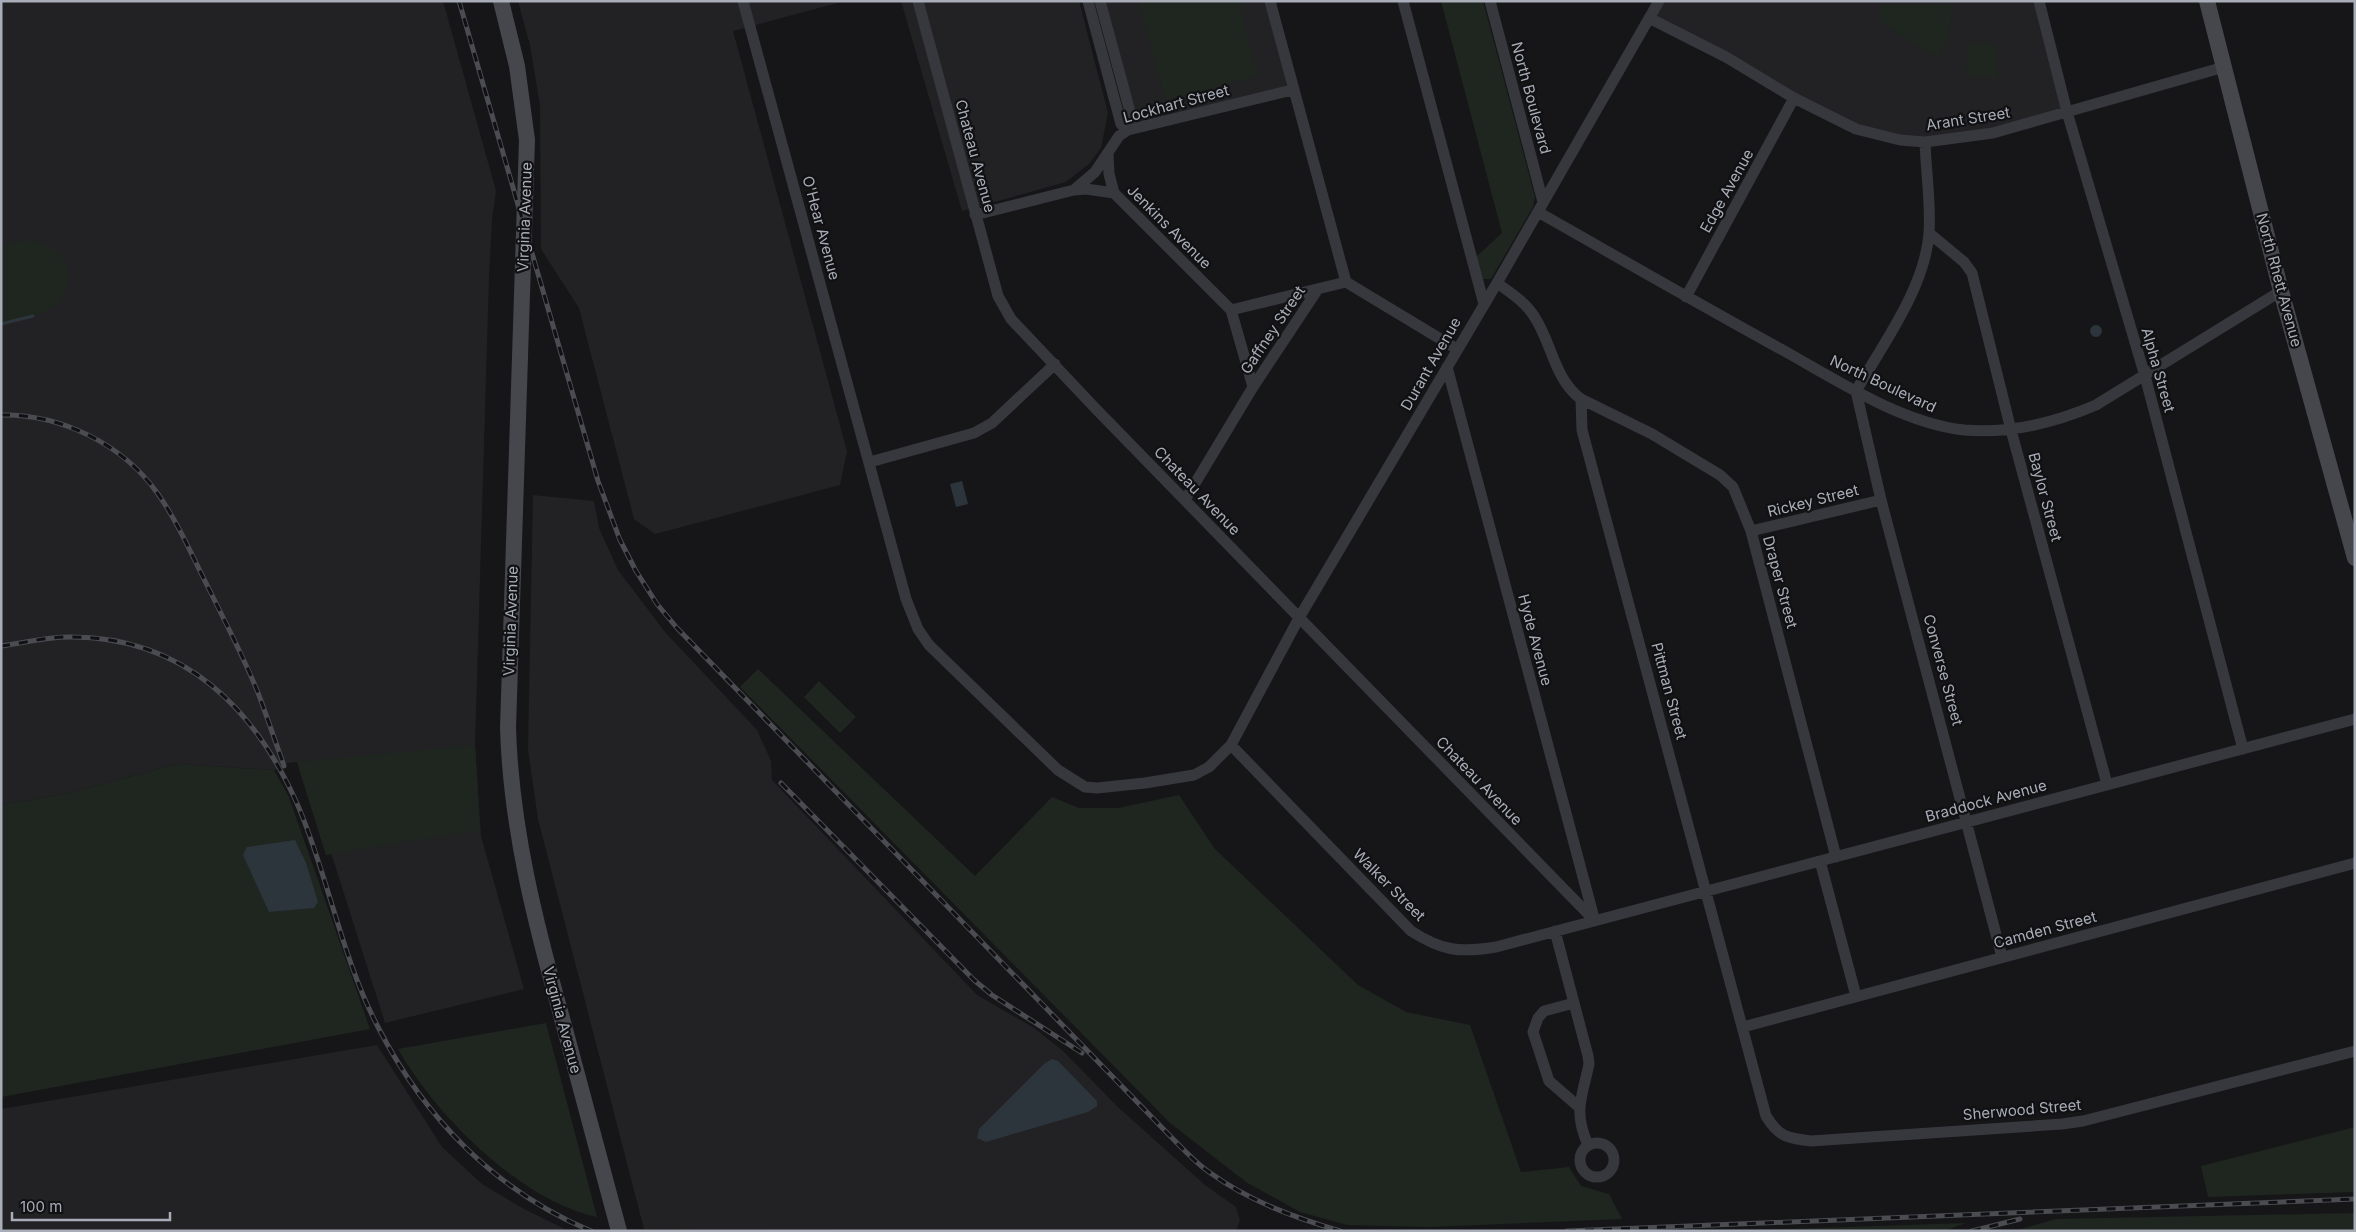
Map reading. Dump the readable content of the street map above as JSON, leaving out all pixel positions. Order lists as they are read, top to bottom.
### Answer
{
  "streets": {
    "main road": ["Virginia Avenue", "North Rhett Avenue"],
    "street": [
      "North Boulevard",
      "Lockhart Street",
      "Arant Street",
      "Chateau Avenue",
      "Edge Avenue",
      "Jenkins Avenue",
      "O'Hear Avenue",
      "Gaffney Street",
      "Durant Avenue",
      "Alpha Street",
      "Baylor Street",
      "Rickey Street",
      "Draper Street",
      "Hyde Avenue",
      "Converse Street",
      "Pittman Street",
      "Braddock Avenue",
      "Walker Street",
      "Camden Street",
      "Sherwood Street"
    ]
  },
  "crossings": [
    ["North Boulevard", "Edge Avenue"],
    ["North Boulevard", "North Rhett Avenue"],
    ["North Boulevard", "Durant Avenue"],
    ["North Boulevard", "Alpha Street"],
    ["North Boulevard", "Baylor Street"],
    ["North Boulevard", "Converse Street"],
    ["Lockhart Street", "Chateau Avenue"],
    ["Lockhart Street", "Jenkins Avenue"],
    ["Arant Street", "Edge Avenue"],
    ["Arant Street", "North Rhett Avenue"],
    ["Arant Street", "Durant Avenue"],
    ["Arant Street", "Alpha Street"],
    ["Chateau Avenue", "Durant Avenue"],
    ["Chateau Avenue", "Hyde Avenue"],
    ["Chateau Avenue", "Walker Street"],
    ["O'Hear Avenue", "Durant Avenue"],
    ["O'Hear Avenue", "Walker Street"],
    ["Durant Avenue", "Hyde Avenue"],
    ["Durant Avenue", "Walker Street"],
    ["Alpha Street", "Braddock Avenue"],
    ["Baylor Street", "Braddock Avenue"],
    ["Rickey Street", "Draper Street"],
    ["Rickey Street", "Converse Street"],
    ["Draper Street", "Pittman Street"],
    ["Draper Street", "Braddock Avenue"],
    ["Hyde Avenue", "Walker Street"],
    ["Converse Street", "Braddock Avenue"],
    ["Converse Street", "Camden Street"],
    ["Pittman Street", "Braddock Avenue"],
    ["Pittman Street", "Camden Street"],
    ["Pittman Street", "Sherwood Street"],
    ["Braddock Avenue", "Walker Street"]
  ],
  "scale_bar": "100 m"
}
